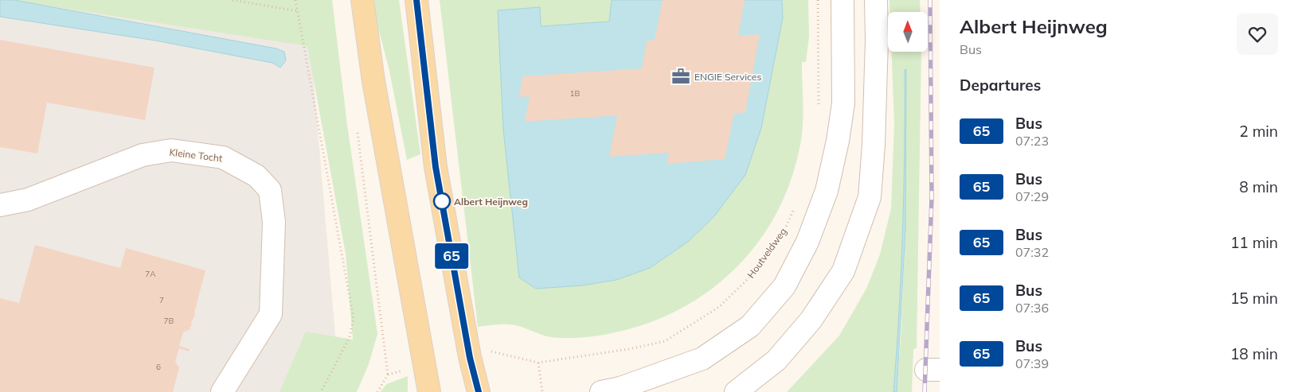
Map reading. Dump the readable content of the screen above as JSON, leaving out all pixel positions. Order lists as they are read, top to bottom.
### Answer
{
  "streets": {
    "street": ["Kleine Tocht"],
    "path": ["Houtveldweg"]
  },
  "places": {
    "office": ["ENGIE Services"],
    "other": ["Albert Heijnweg"]
  },
  "lines": ["bus line 65"],
  "house_numbers": [
    "1B",
    "7A",
    "7",
    "7B",
    "6"
  ],
  "north": "top",
  "page": {
    "on_map": "65",
    "heading": [
      ["Albert Heijnweg", "Bus"],
      "Departures"
    ],
    "list": [
      {
        "mark": "65",
        "name": "Bus",
        "note": "07:23",
        "value": "2 min"
      },
      {
        "mark": "65",
        "name": "Bus",
        "note": "07:29",
        "value": "8 min"
      },
      {
        "mark": "65",
        "name": "Bus",
        "note": "07:32",
        "value": "11 min"
      },
      {
        "mark": "65",
        "name": "Bus",
        "note": "07:36",
        "value": "15 min"
      },
      {
        "mark": "65",
        "name": "Bus",
        "note": "07:39",
        "value": "18 min"
      }
    ]
  }
}
